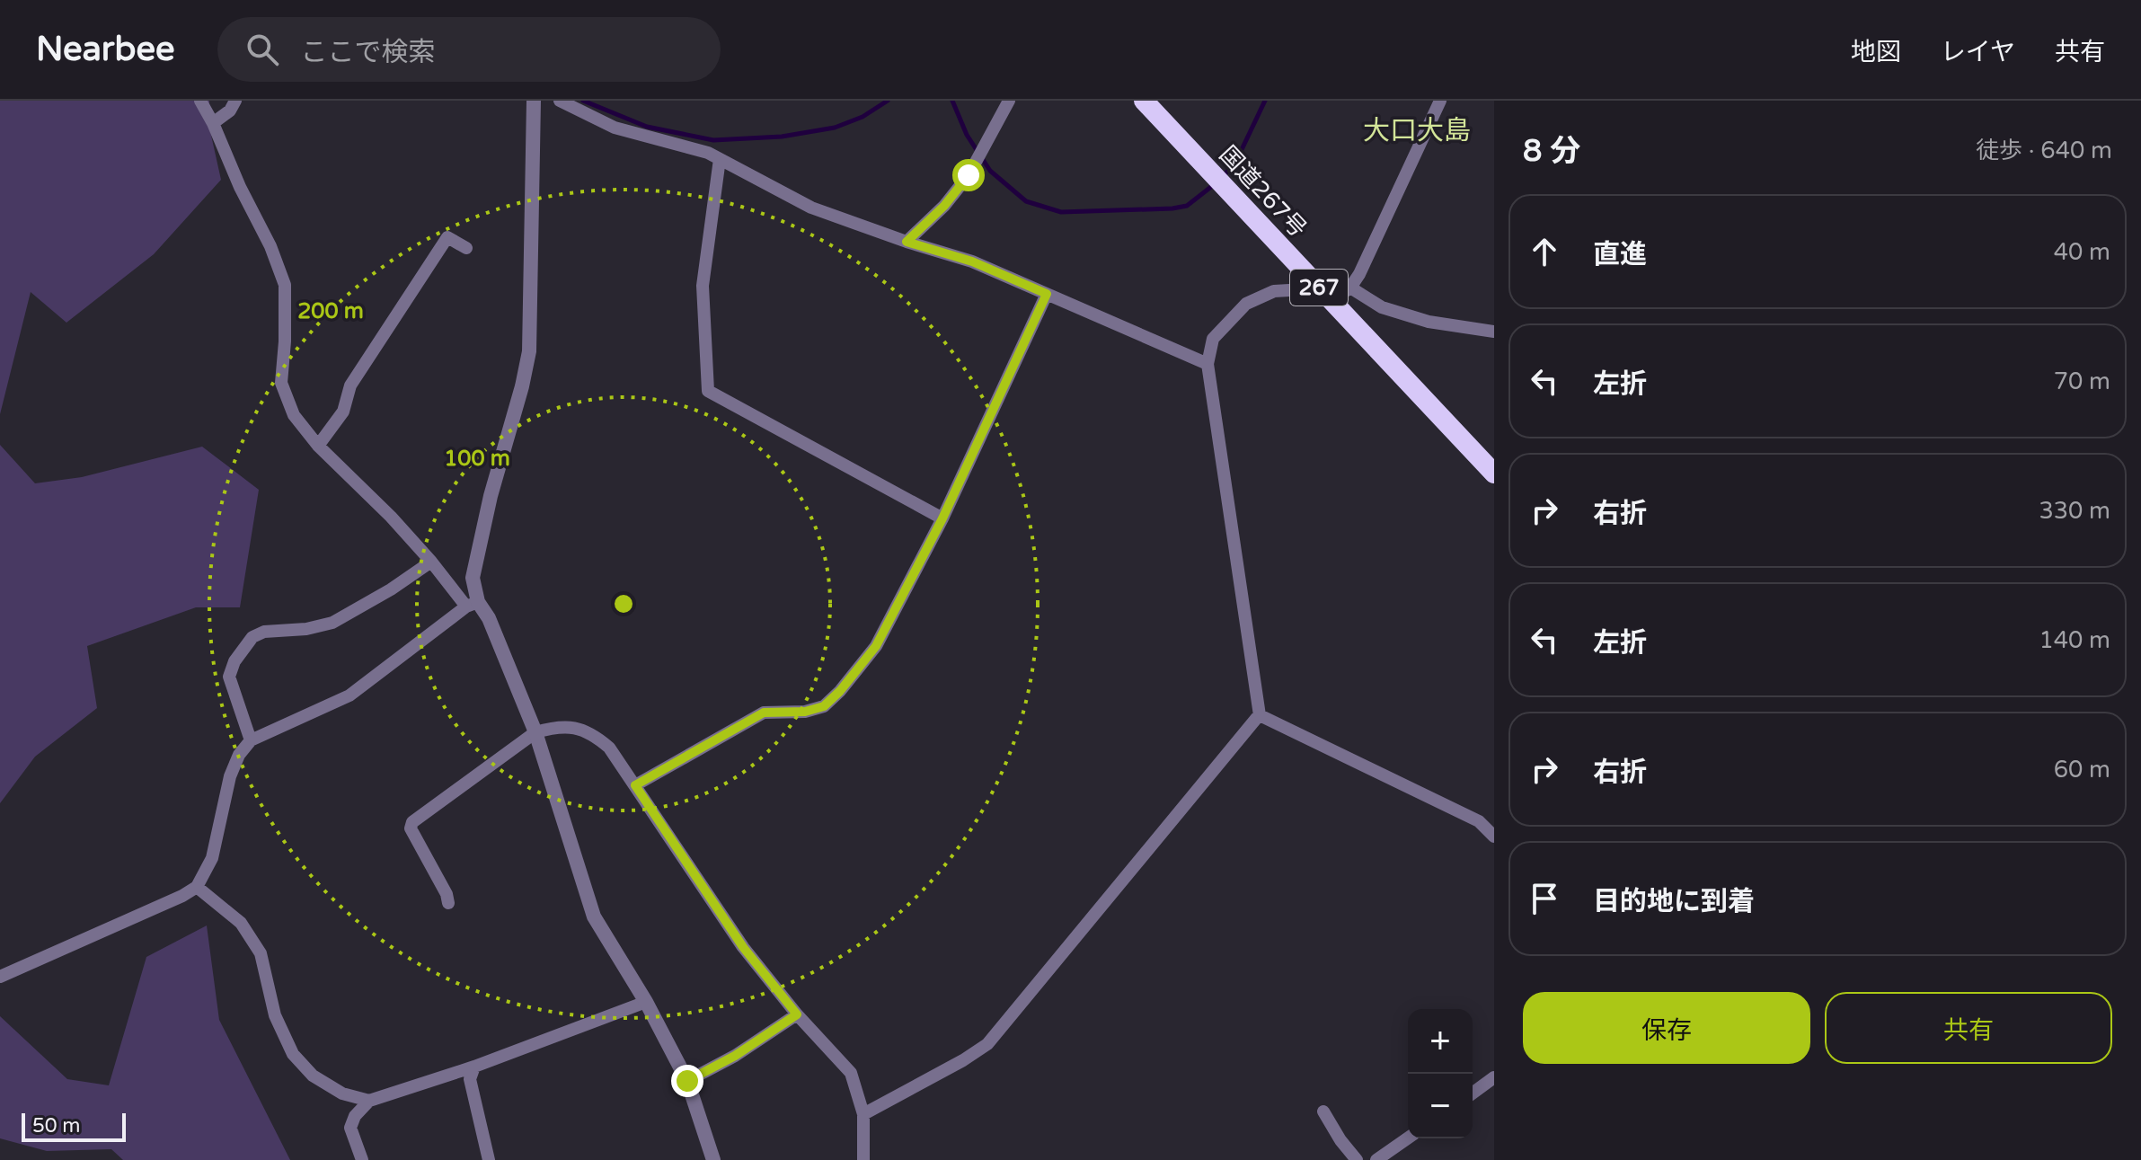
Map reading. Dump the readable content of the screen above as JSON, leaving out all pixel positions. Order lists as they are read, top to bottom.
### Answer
{
  "streets": {
    "highway": ["国道267号", "267"]
  },
  "districts": ["大口大島"],
  "scale_bar": "50 m",
  "page": {
    "header": "Nearbee",
    "search": "ここで検索",
    "nav": ["地図", "レイヤ", "共有"],
    "heading": ["8 分", "徒歩 · 640 m"],
    "list": [
      ["直進", "40 m"],
      ["左折", "70 m"],
      ["右折", "330 m"],
      ["左折", "140 m"],
      ["右折", "60 m"],
      "目的地に到着"
    ],
    "buttons": ["保存", "共有"],
    "map_buttons": ["+", "−"],
    "scale": "50 m"
  },
  "rings": ["200 m", "100 m"]
}
